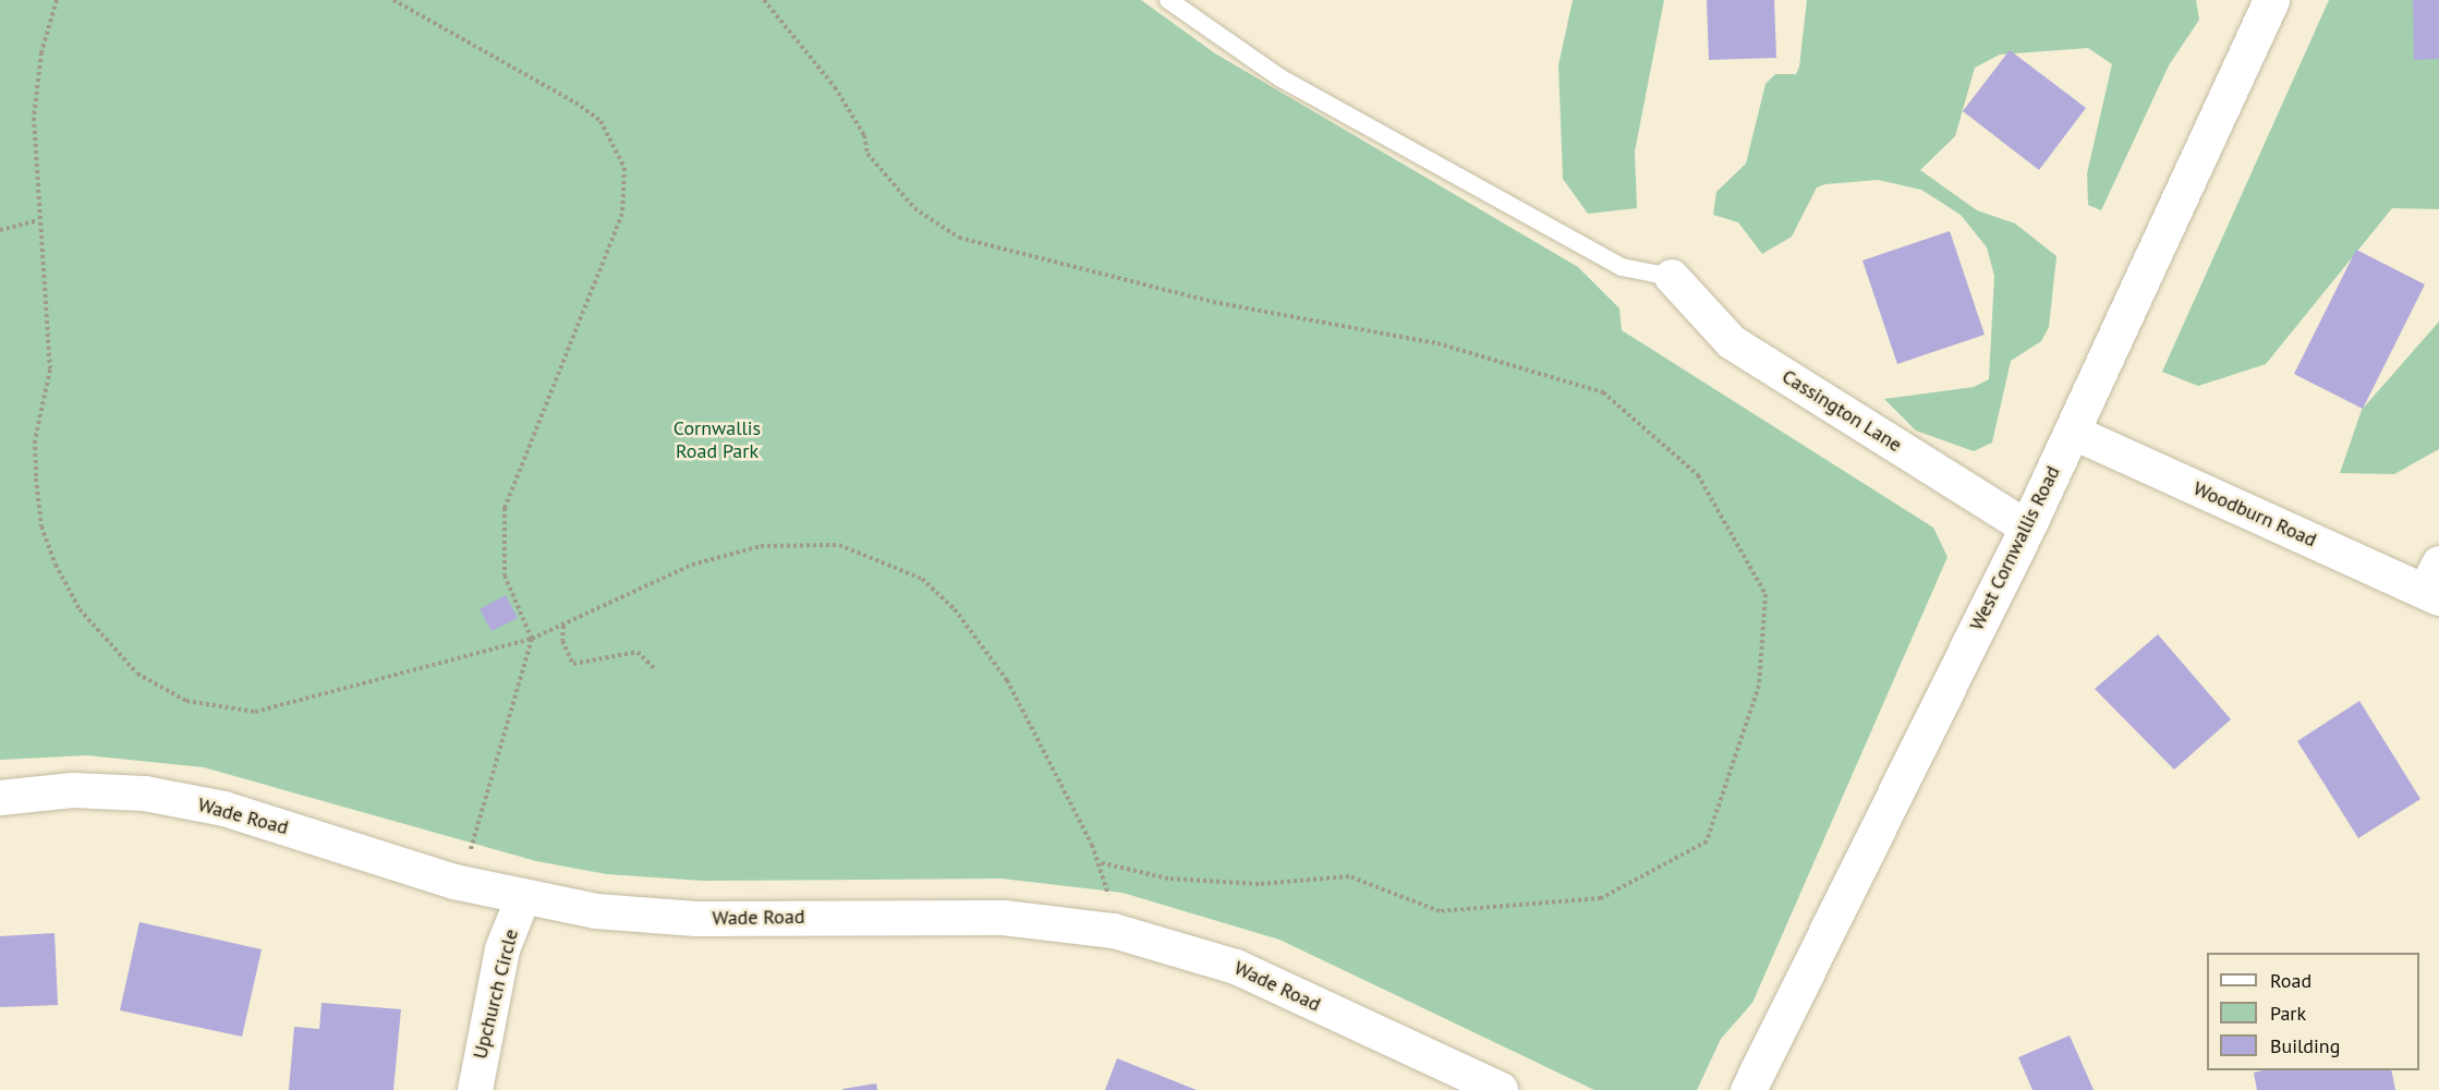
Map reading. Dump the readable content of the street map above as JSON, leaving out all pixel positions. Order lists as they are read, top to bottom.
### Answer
{
  "streets": {
    "street": [
      "Cassington Lane",
      "Woodburn Road",
      "West Cornwallis Road",
      "Wade Road",
      "Upchurch Circle"
    ]
  },
  "crossings": [
    ["Cassington Lane", "West Cornwallis Road"],
    ["Woodburn Road", "West Cornwallis Road"],
    ["Wade Road", "Upchurch Circle"]
  ],
  "parks": ["Cornwallis Road Park"],
  "legend": ["Road", "Park", "Building"]
}
